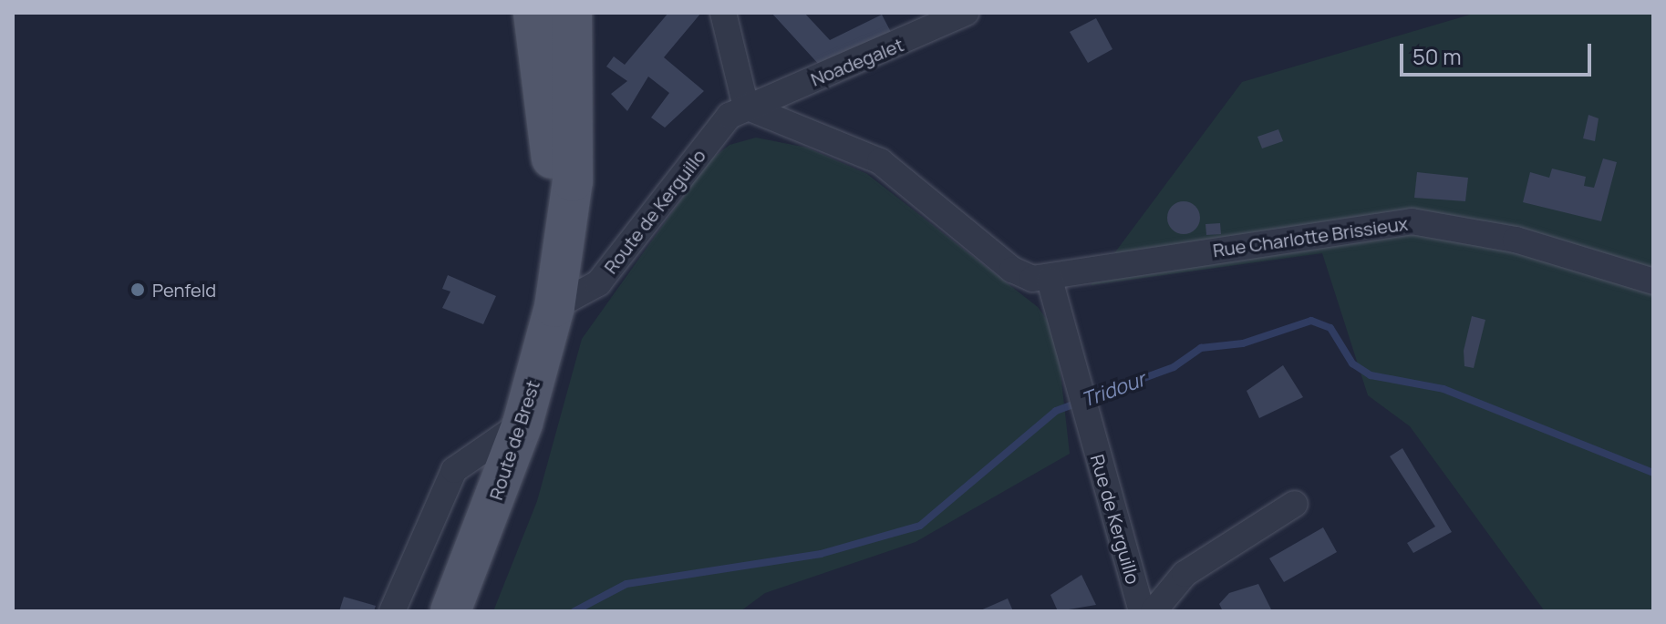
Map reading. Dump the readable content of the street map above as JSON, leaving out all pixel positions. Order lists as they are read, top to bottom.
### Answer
{
  "streets": {
    "main road": ["Route de Brest"],
    "street": [
      "Noadegalet",
      "Route de Kerguillo",
      "Rue Charlotte Brissieux",
      "Rue de Kerguillo"
    ]
  },
  "crossings": [
    ["Noadegalet", "Route de Kerguillo"],
    ["Route de Kerguillo", "Route de Brest"],
    ["Rue Charlotte Brissieux", "Rue de Kerguillo"]
  ],
  "water": ["Tridour"],
  "places": ["Penfeld"],
  "scale_bar": "50 m"
}
